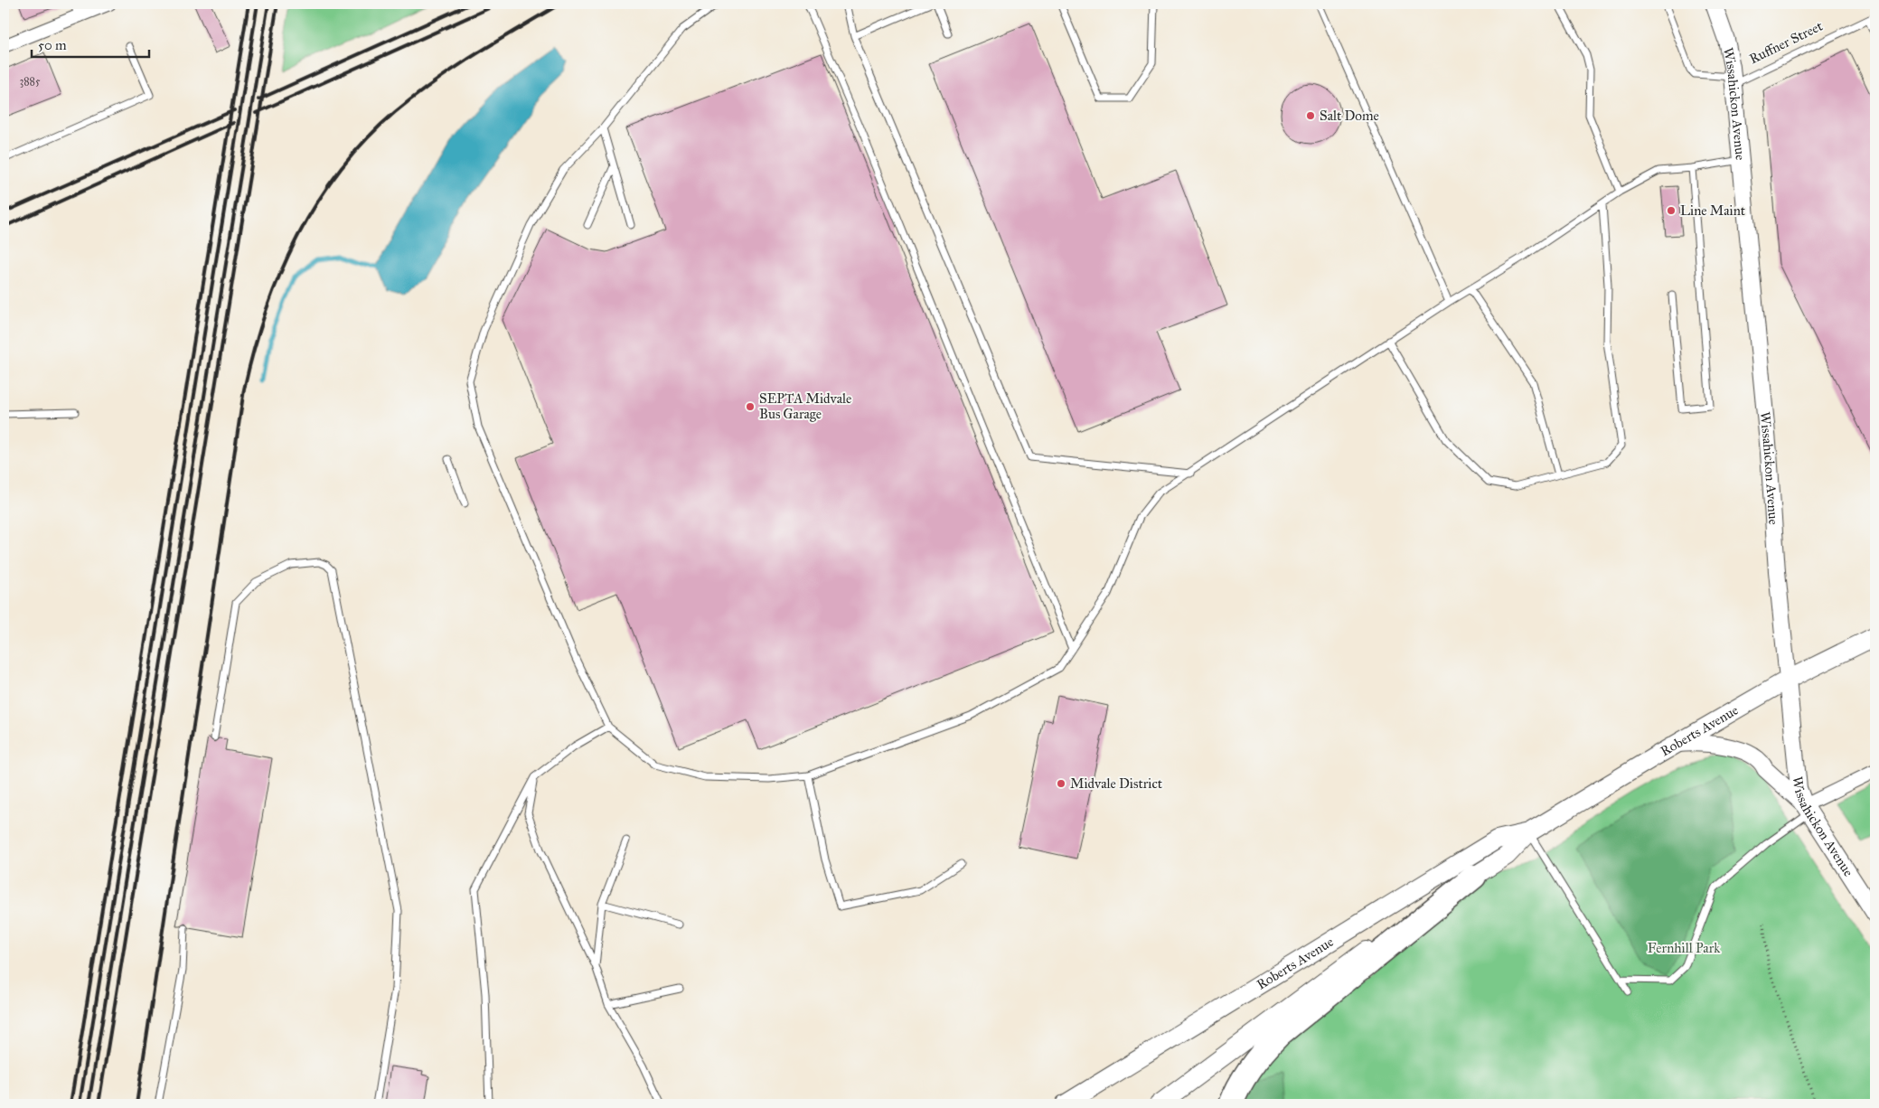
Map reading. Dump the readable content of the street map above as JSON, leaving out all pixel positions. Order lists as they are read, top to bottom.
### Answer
{
  "streets": {
    "main road": ["Roberts Avenue"],
    "street": ["Wissahickon Avenue"],
    "lane": ["Ruffner Street"]
  },
  "crossings": [
    ["Ruffner Street", "Wissahickon Avenue"],
    ["Wissahickon Avenue", "Roberts Avenue"]
  ],
  "parks": ["Fernhill Park"],
  "places": [
    "Salt Dome",
    "Line Maint",
    "SEPTA Midvale Bus Garage",
    "Midvale District"
  ],
  "house_numbers": ["3885"],
  "scale_bar": "50 m"
}
